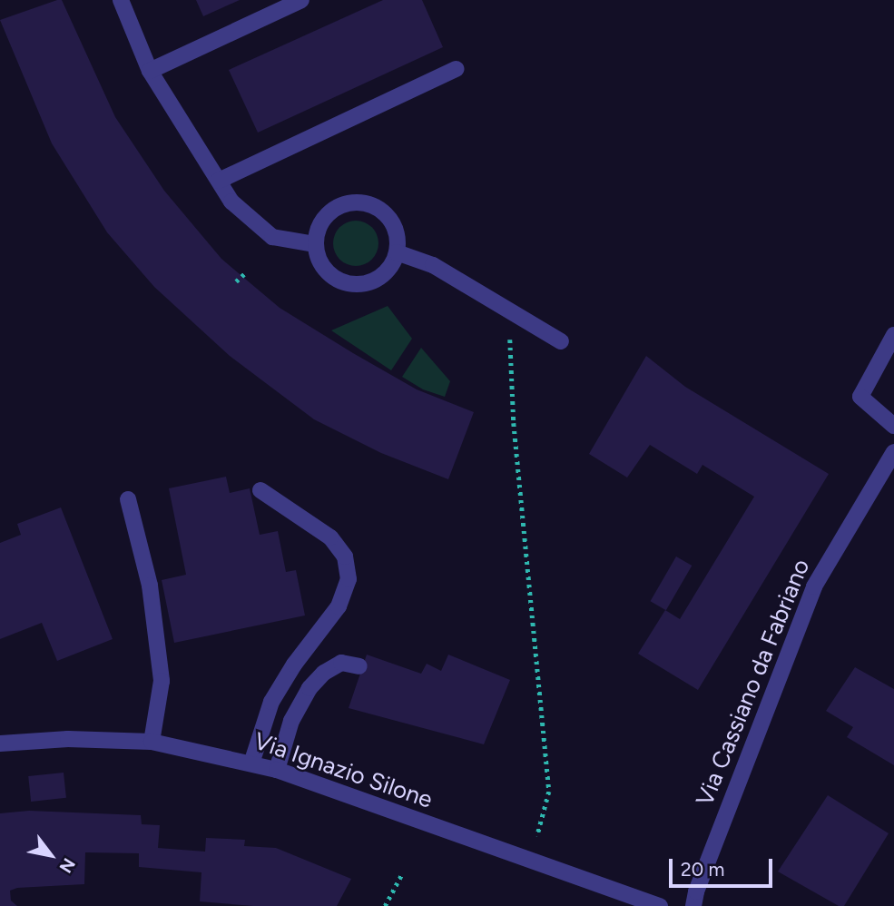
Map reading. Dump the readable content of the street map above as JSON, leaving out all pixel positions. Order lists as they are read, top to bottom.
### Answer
{
  "streets": {
    "street": ["Via Cassiano da Fabriano", "Via Ignazio Silone"]
  },
  "scale_bar": "20 m",
  "north": "bottom right"
}
